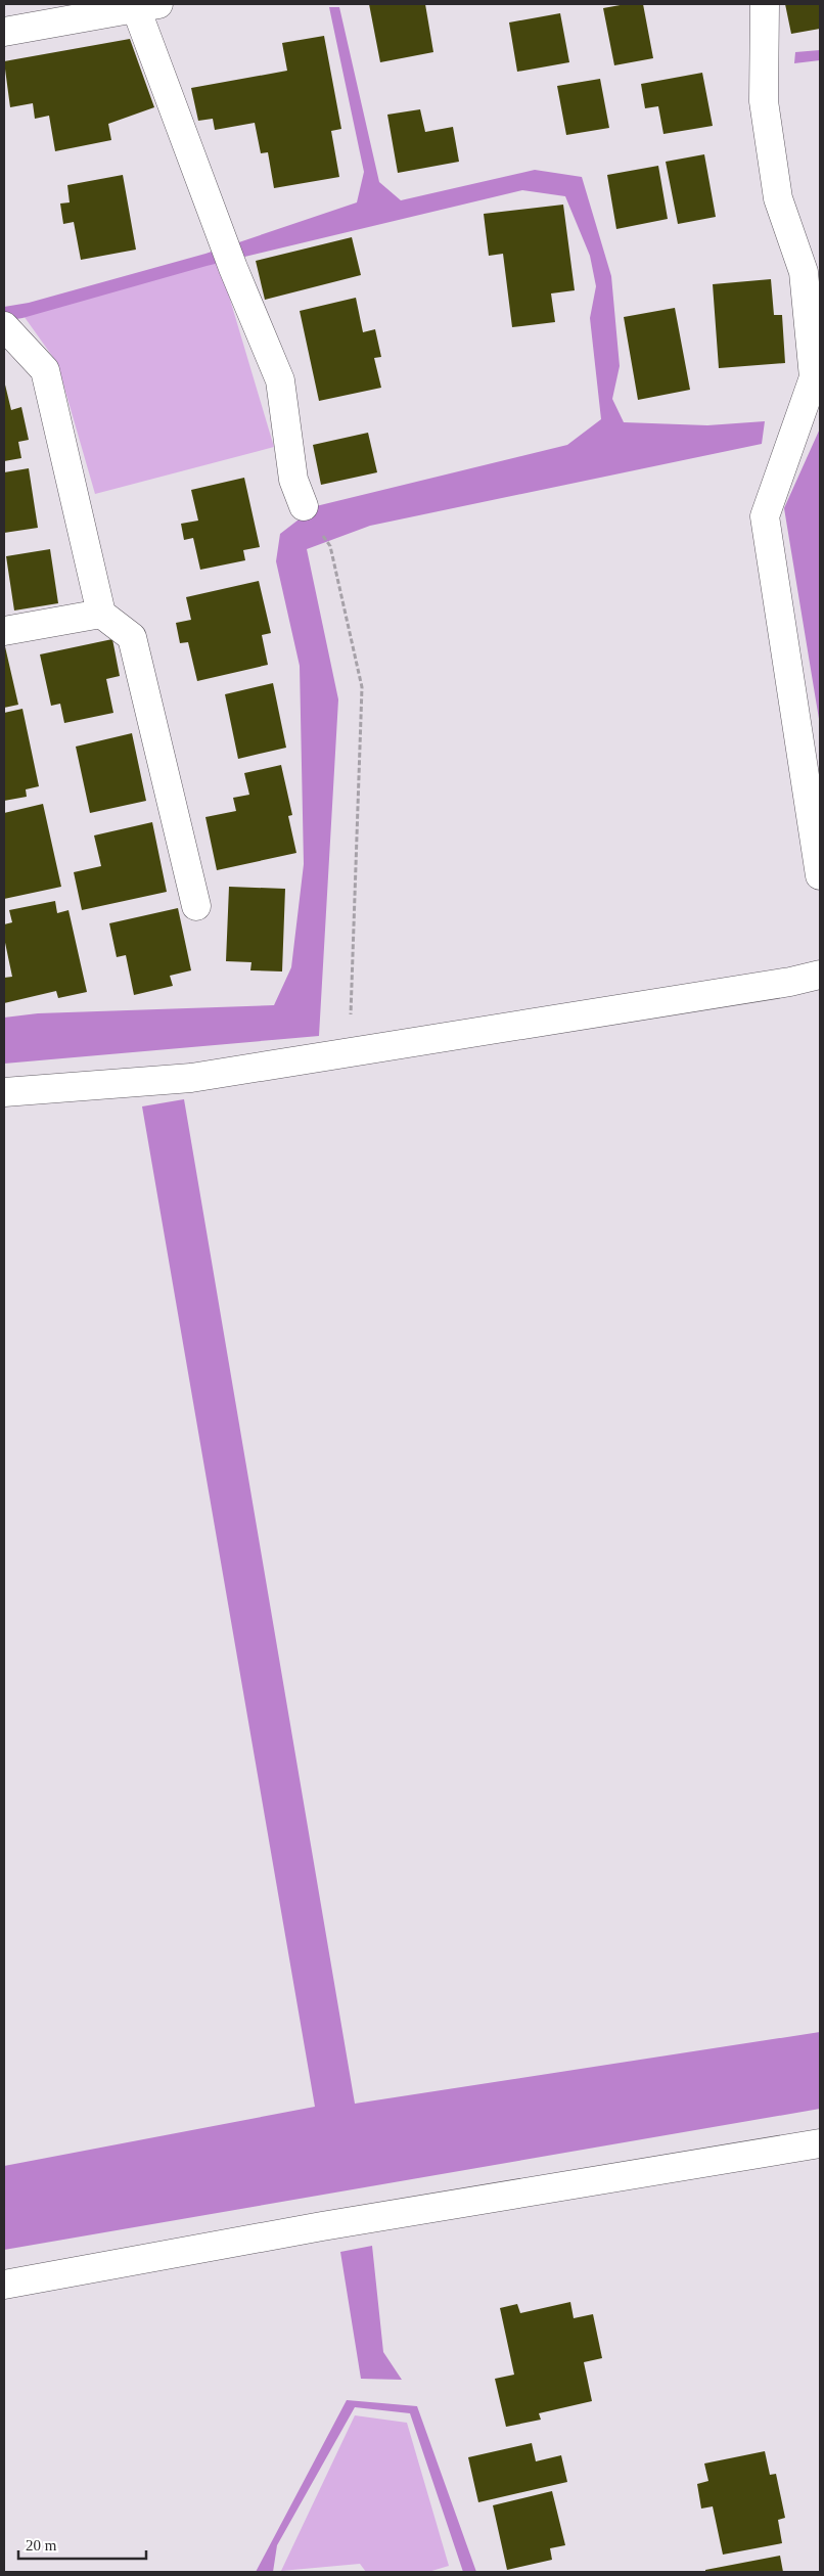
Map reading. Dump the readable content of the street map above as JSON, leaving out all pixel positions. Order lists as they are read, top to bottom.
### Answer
{
  "scale_bar": "20 m"
}
